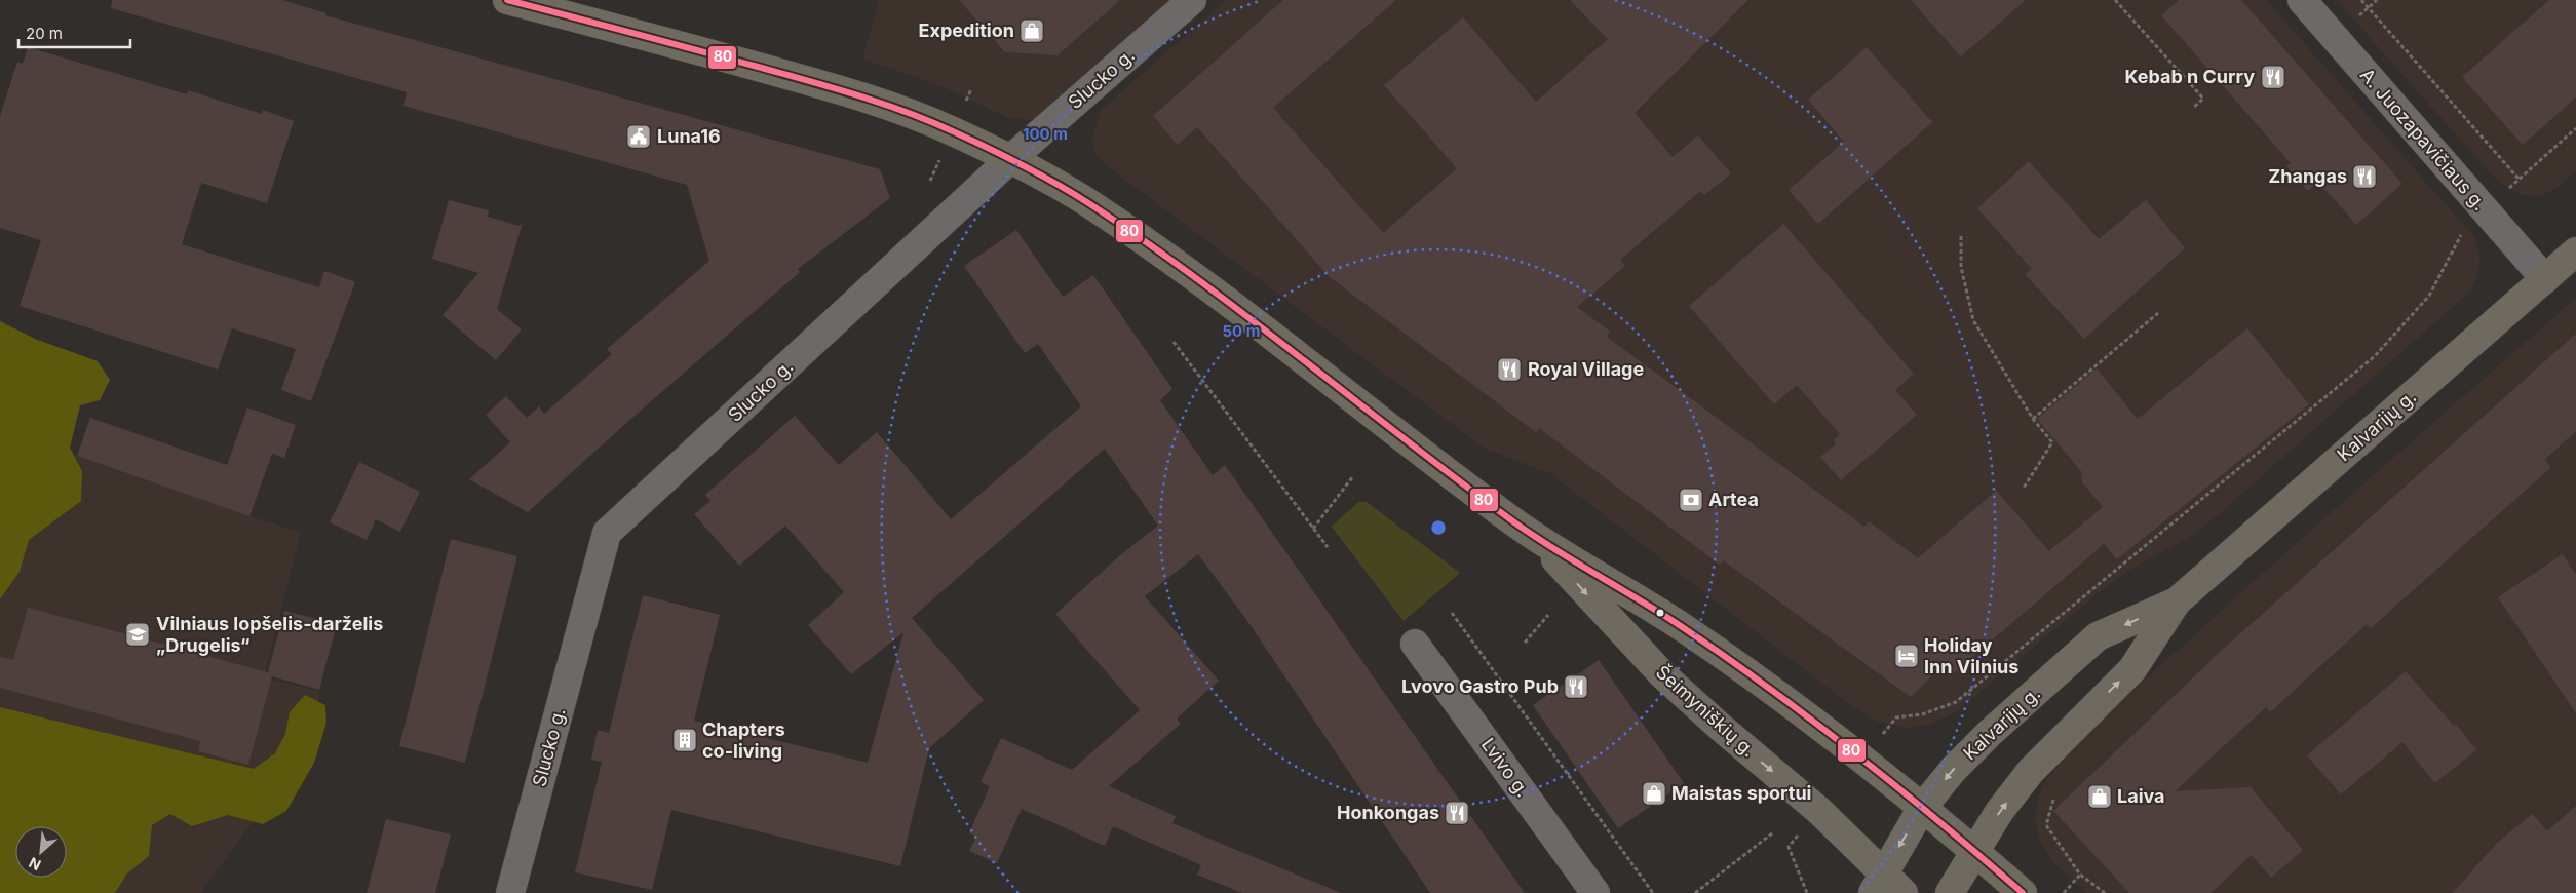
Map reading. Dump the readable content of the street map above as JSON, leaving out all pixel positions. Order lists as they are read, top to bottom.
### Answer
{
  "streets": {
    "main road": ["Kalvarijų g.", "Šeimyniškių g."],
    "street": ["Slucko g.", "A. Juozapavičiaus g.", "Lvivo g."]
  },
  "crossings": [
    ["Slucko g.", "Šeimyniškių g."],
    ["A. Juozapavičiaus g.", "Kalvarijų g."],
    ["Kalvarijų g.", "Šeimyniškių g."]
  ],
  "places": {
    "shop": ["Expedition", "Maistas sportui", "Laiva"],
    "restaurant": [
      "Kebab n Curry",
      "Zhangas",
      "Royal Village",
      "Lvovo Gastro Pub",
      "Honkongas"
    ],
    "public building": ["Luna16"],
    "bank": ["Artea"],
    "school or university": ["Vilniaus lopšelis-darželis „Drugelis“"],
    "hotel": ["Holiday Inn Vilnius"],
    "building": ["Chapters co-living"]
  },
  "lines": ["transit line 80"],
  "scale_bar": "20 m",
  "north": "bottom left",
  "rings": ["100 m", "50 m"]
}
